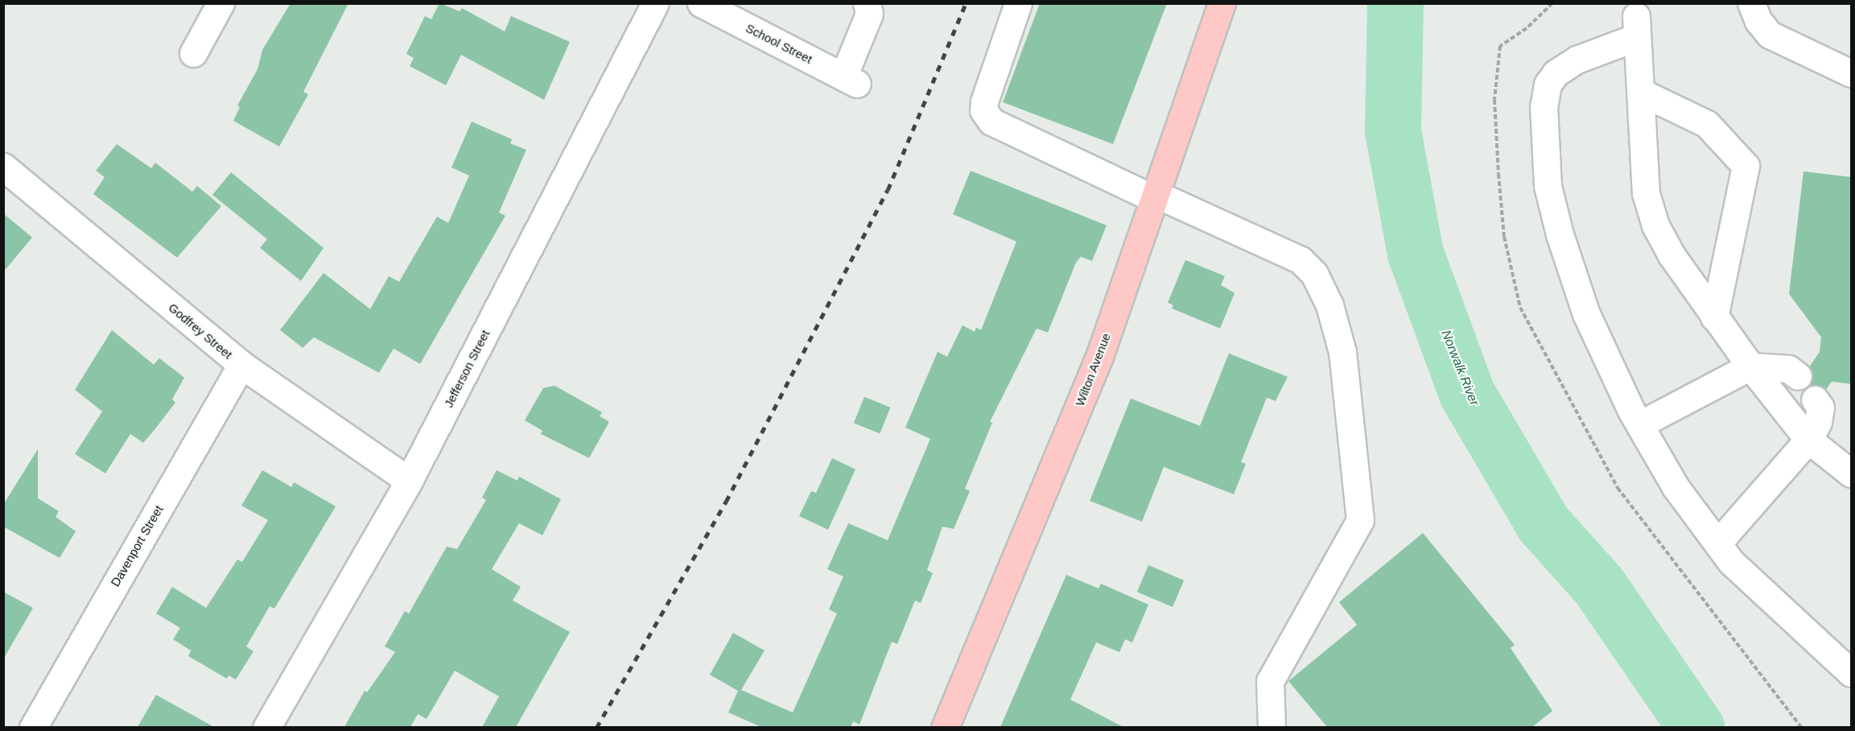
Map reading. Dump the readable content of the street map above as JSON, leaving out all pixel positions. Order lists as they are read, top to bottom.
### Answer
{
  "streets": {
    "main road": ["Wilton Avenue"],
    "street": [
      "School Street",
      "Godfrey Street",
      "Jefferson Street",
      "Davenport Street"
    ]
  },
  "crossings": [
    ["Godfrey Street", "Jefferson Street"],
    ["Godfrey Street", "Davenport Street"]
  ],
  "water": ["Norwalk River"]
}
